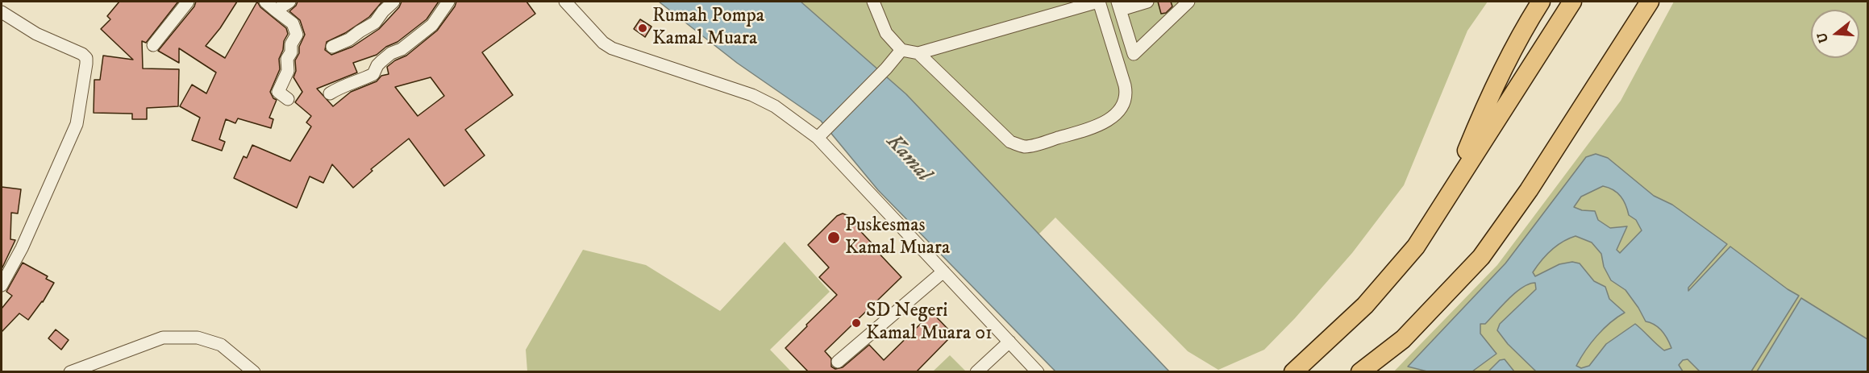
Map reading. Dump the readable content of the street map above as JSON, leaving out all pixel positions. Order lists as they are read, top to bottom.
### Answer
{
  "water": ["Kamal"],
  "places": ["Rumah Pompa Kamal Muara", "Puskesmas Kamal Muara", "SD Negeri Kamal Muara 01"],
  "north": "left"
}
